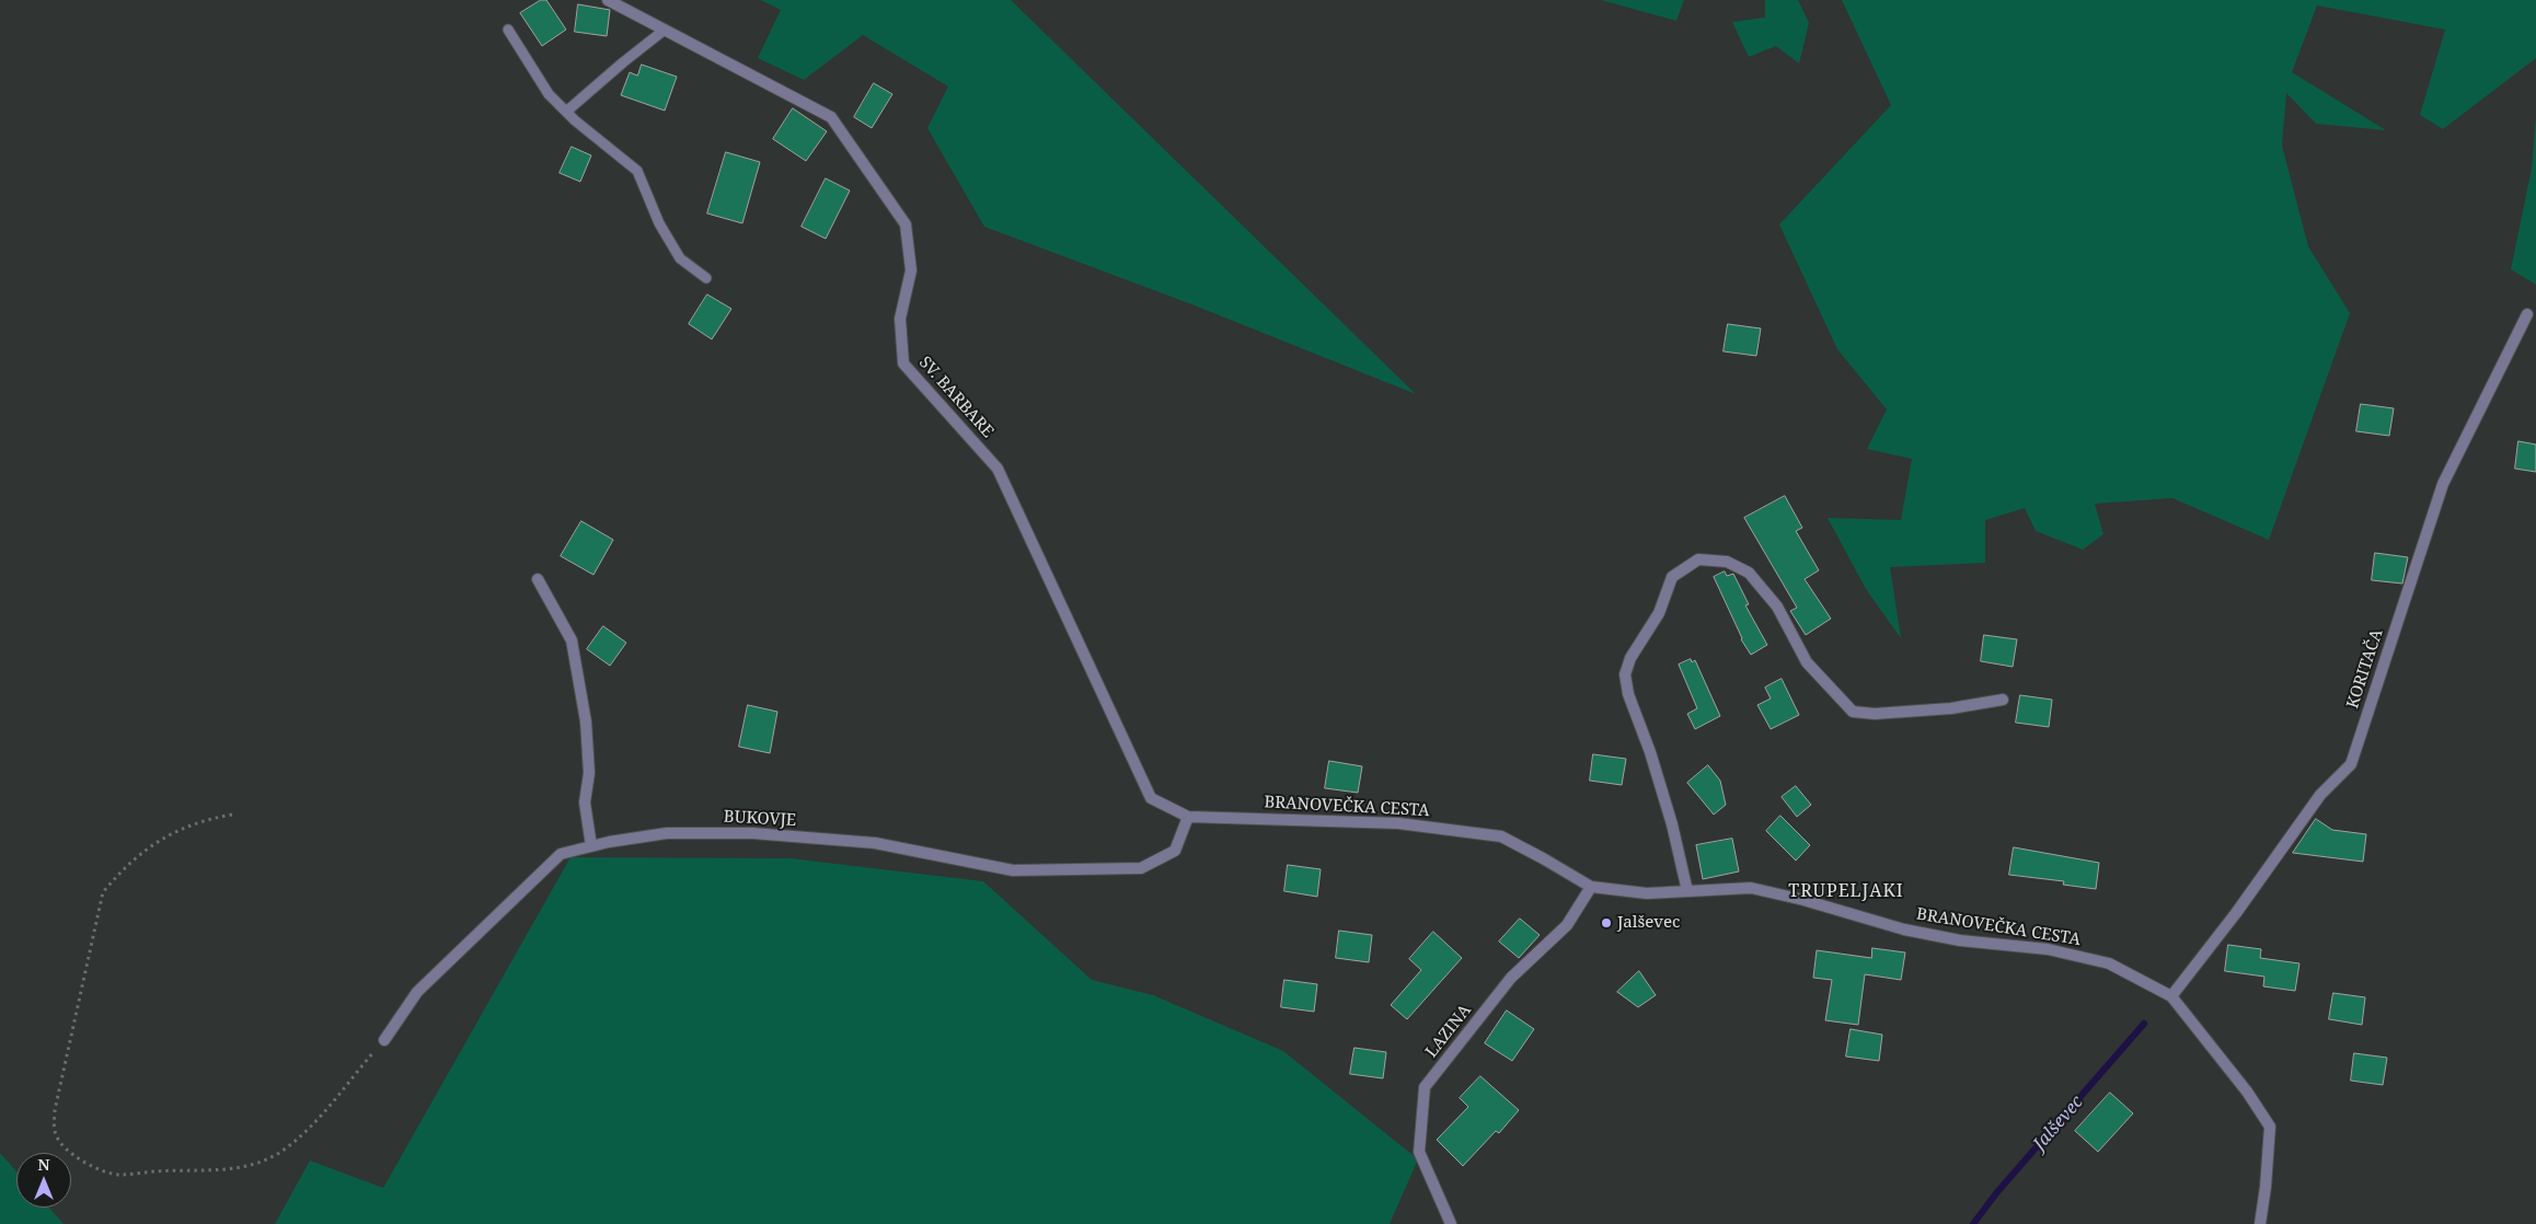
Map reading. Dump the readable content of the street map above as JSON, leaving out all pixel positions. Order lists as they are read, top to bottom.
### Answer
{
  "streets": {
    "street": [
      "SV. BARBARE",
      "KORITAČA",
      "BRANOVEČKA CESTA",
      "BUKOVJE",
      "LAZINA"
    ]
  },
  "crossings": [
    ["SV. BARBARE", "BRANOVEČKA CESTA"],
    ["SV. BARBARE", "BUKOVJE"],
    ["KORITAČA", "BRANOVEČKA CESTA"],
    ["BRANOVEČKA CESTA", "BUKOVJE"],
    ["BRANOVEČKA CESTA", "LAZINA"]
  ],
  "districts": ["TRUPELJAKI"],
  "water": ["Jalševec"],
  "places": ["Jalševec"],
  "north": "top"
}
